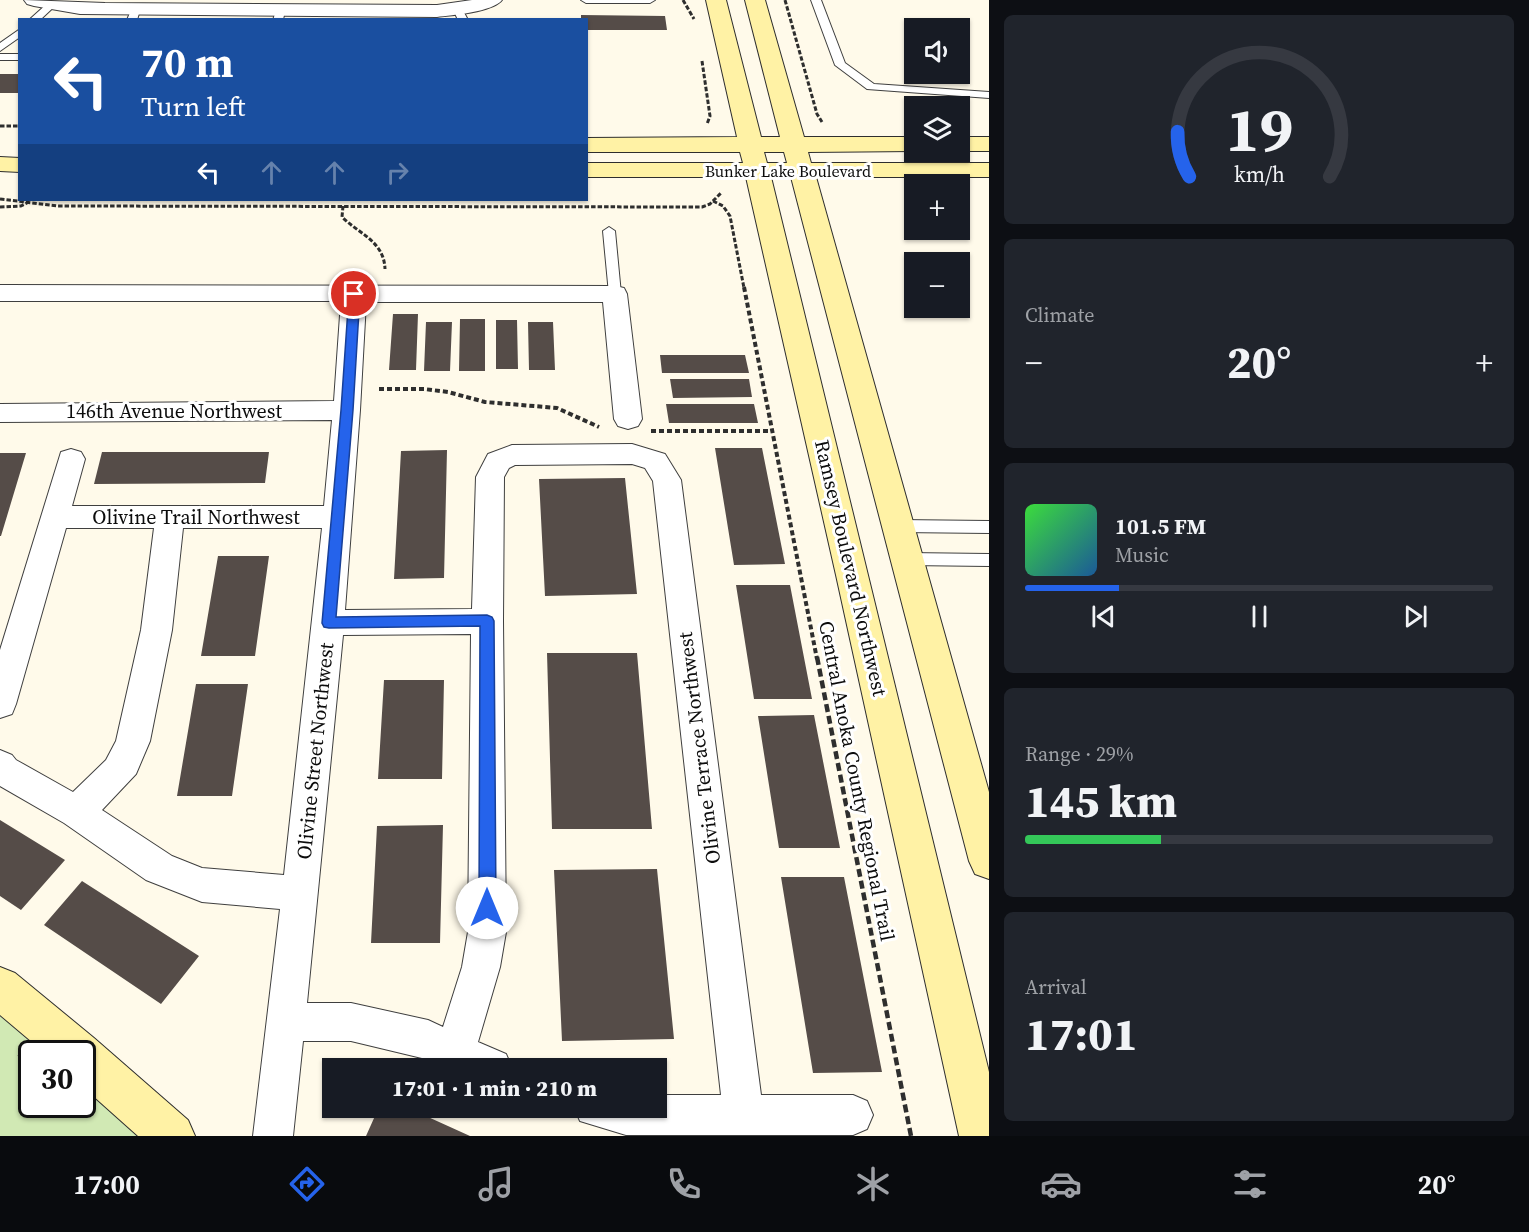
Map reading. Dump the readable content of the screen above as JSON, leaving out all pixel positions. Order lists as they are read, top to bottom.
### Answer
{
  "streets": {
    "street": [
      "Bunker Lake Boulevard",
      "146th Avenue Northwest",
      "Olivine Trail Northwest",
      "Ramsey Boulevard Northwest",
      "Olivine Terrace Northwest",
      "Olivine Street Northwest"
    ],
    "path": ["Central Anoka County Regional Trail"]
  },
  "crossings": [
    ["Bunker Lake Boulevard", "Ramsey Boulevard Northwest"],
    ["146th Avenue Northwest", "Olivine Street Northwest"],
    ["Olivine Trail Northwest", "Olivine Street Northwest"]
  ],
  "page": {
    "map_buttons": ["+", "−"],
    "turn": ["70 m", "Turn left"],
    "tile": [
      "Climate",
      ["Range · 29%", "145 km"],
      ["Arrival", "17:01"]
    ],
    "heat": ["−", "20°", "+"],
    "song": ["101.5 FM", "Music"],
    "limit": "30",
    "trip": "17:01 · 1 min · 210 m",
    "tabs": ["17:00", "20°"],
    "gauge": ["19", "km/h"]
  }
}
